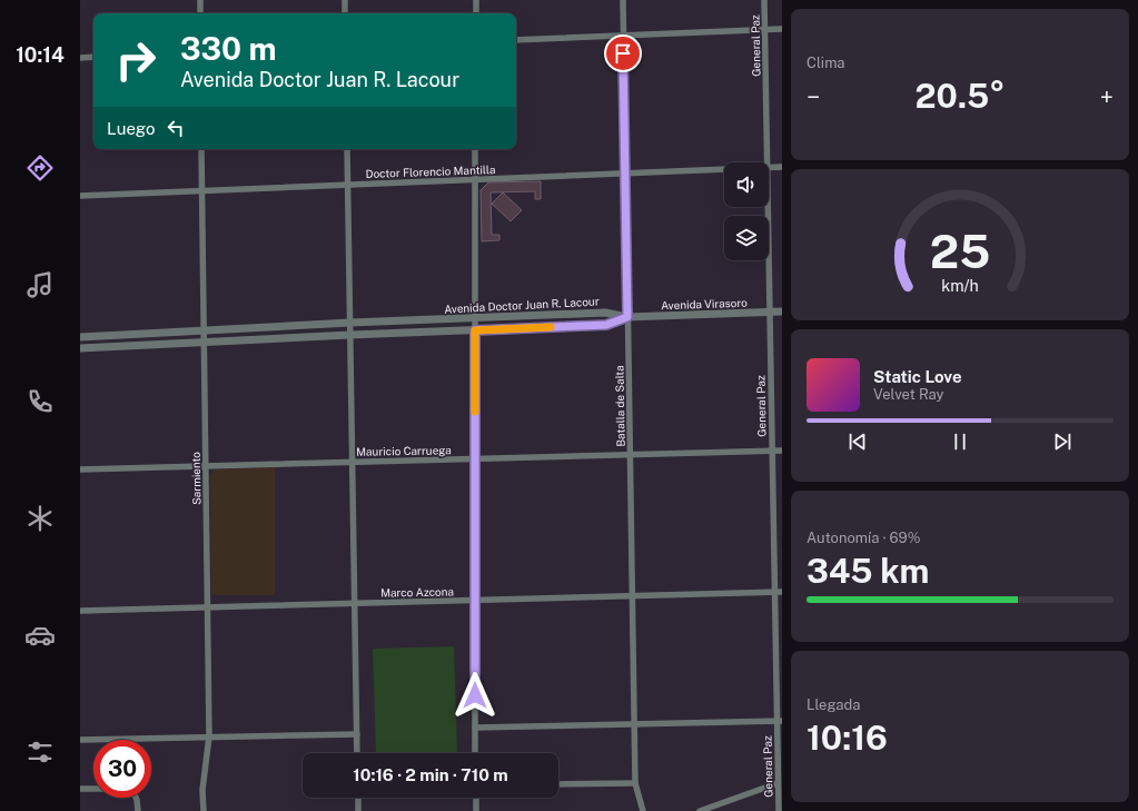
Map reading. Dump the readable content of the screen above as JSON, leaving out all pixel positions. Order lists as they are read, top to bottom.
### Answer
{
  "streets": {
    "street": [
      "General Paz",
      "Doctor Florencio Mantilla",
      "Avenida Virasoro",
      "Avenida Doctor Juan R. Lacour",
      "Batalla de Salta",
      "Mauricio Carruega",
      "Sarmiento",
      "Marco Azcona"
    ]
  },
  "crossings": [
    ["General Paz", "Avenida Virasoro"],
    ["General Paz", "Mauricio Carruega"],
    ["General Paz", "Marco Azcona"],
    ["Doctor Florencio Mantilla", "Batalla de Salta"],
    ["Doctor Florencio Mantilla", "Sarmiento"],
    ["Avenida Virasoro", "Avenida Doctor Juan R. Lacour"],
    ["Avenida Virasoro", "Batalla de Salta"],
    ["Avenida Doctor Juan R. Lacour", "Batalla de Salta"],
    ["Avenida Doctor Juan R. Lacour", "Sarmiento"],
    ["Batalla de Salta", "Mauricio Carruega"],
    ["Batalla de Salta", "Marco Azcona"],
    ["Mauricio Carruega", "Sarmiento"],
    ["Sarmiento", "Marco Azcona"]
  ],
  "page": {
    "tabs": "10:14",
    "tile": [
      "Clima",
      ["Autonomía · 69%", "345 km"],
      ["Llegada", "10:16"]
    ],
    "turn": ["330 m", "Avenida Doctor Juan R. Lacour"],
    "heat": ["−", "20.5°", "+"],
    "then": "Luego",
    "song": ["Static Love", "Velvet Ray"],
    "limit": "30",
    "trip": "10:16 · 2 min · 710 m",
    "gauge": ["25", "km/h"]
  }
}
